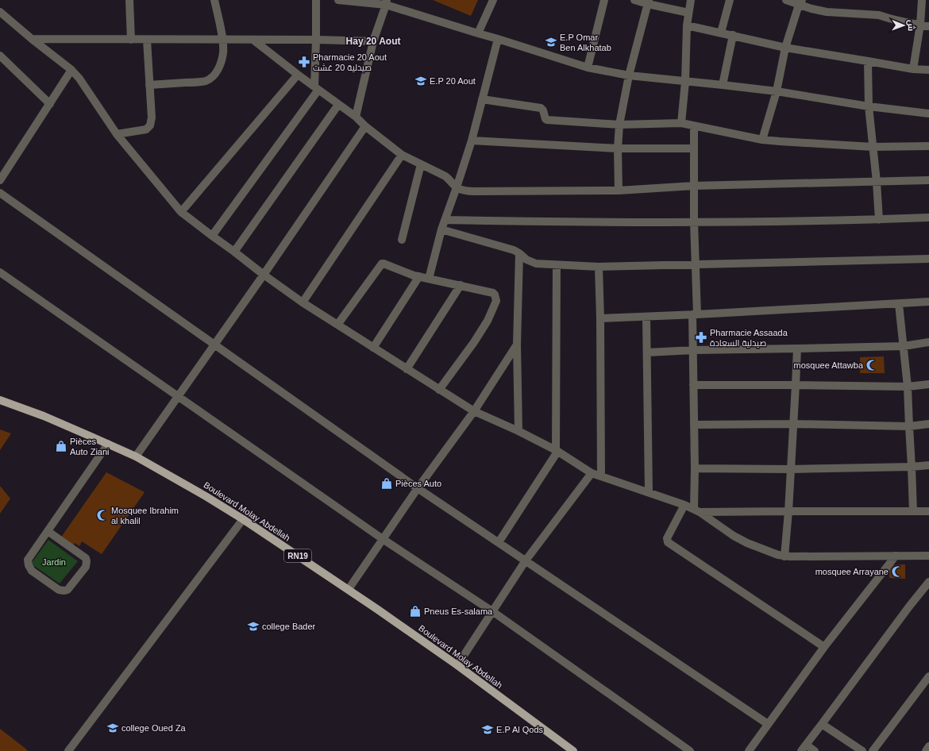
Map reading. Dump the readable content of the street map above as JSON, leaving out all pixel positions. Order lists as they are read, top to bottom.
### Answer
{
  "streets": {
    "main road": ["Boulevard Molay Abdellah", "RN19"]
  },
  "districts": ["Hay 20 Aout"],
  "parks": ["Jardin"],
  "places": {
    "school or university": [
      "E.P Omar Ben Alkhatab",
      "E.P 20 Aout",
      "college Bader",
      "college Oued Za",
      "E.P Al Qods"
    ],
    "pharmacy": ["Pharmacie 20 Aout صيدلية 20 غشت", "Pharmacie Assaada صيدلية السعادة"],
    "mosque": ["mosquee Attawba", "Mosquee Ibrahim al khalil", "mosquee Arrayane"],
    "shop": ["Pièces Auto Ziani", "Pièces Auto", "Pneus Es-salama"]
  },
  "north": "right"
}
